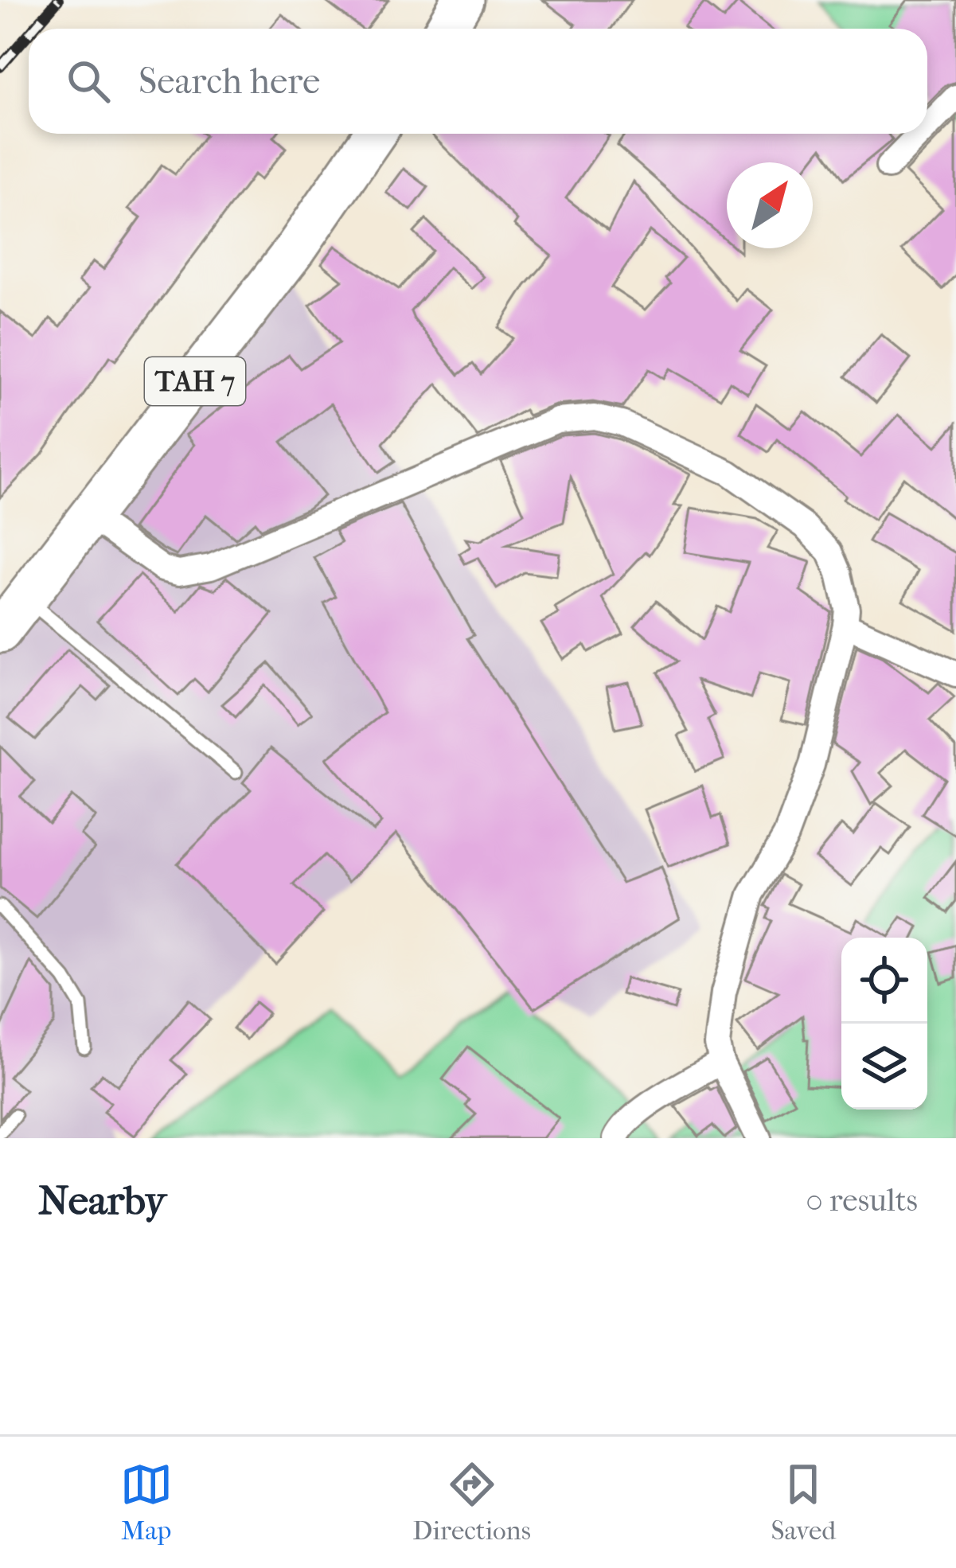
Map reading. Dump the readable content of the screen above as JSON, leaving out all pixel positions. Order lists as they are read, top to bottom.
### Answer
{
  "streets": {
    "highway": ["TAH 7"]
  },
  "north": "top right",
  "page": {
    "search": "Search here",
    "heading": ["Nearby", "0 results"],
    "nav": ["Map", "Directions", "Saved"]
  }
}
